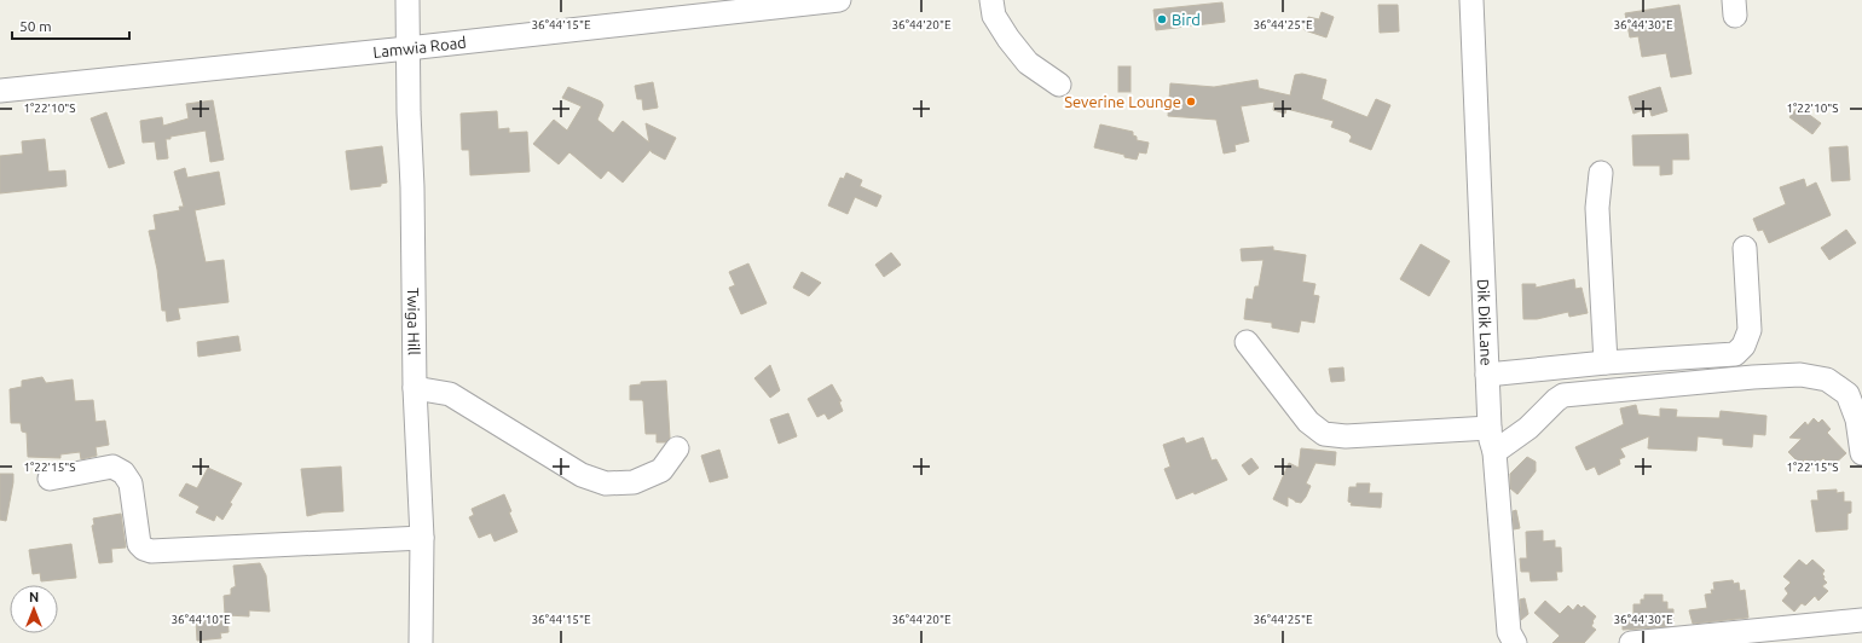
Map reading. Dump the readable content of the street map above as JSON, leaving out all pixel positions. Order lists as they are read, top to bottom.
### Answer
{
  "streets": {
    "street": ["Lamwia Road", "Twiga Hill", "Dik Dik Lane"]
  },
  "crossings": [
    ["Lamwia Road", "Twiga Hill"]
  ],
  "places": ["Bird", "Severine Lounge"],
  "scale_bar": "50 m",
  "north": "top",
  "coordinates": [
    "36°44'15\"E",
    "36°44'20\"E",
    "36°44'25\"E",
    "36°44'30\"E",
    "1°22'10\"S",
    "1°22'15\"S",
    "36°44'10\"E"
  ]
}
